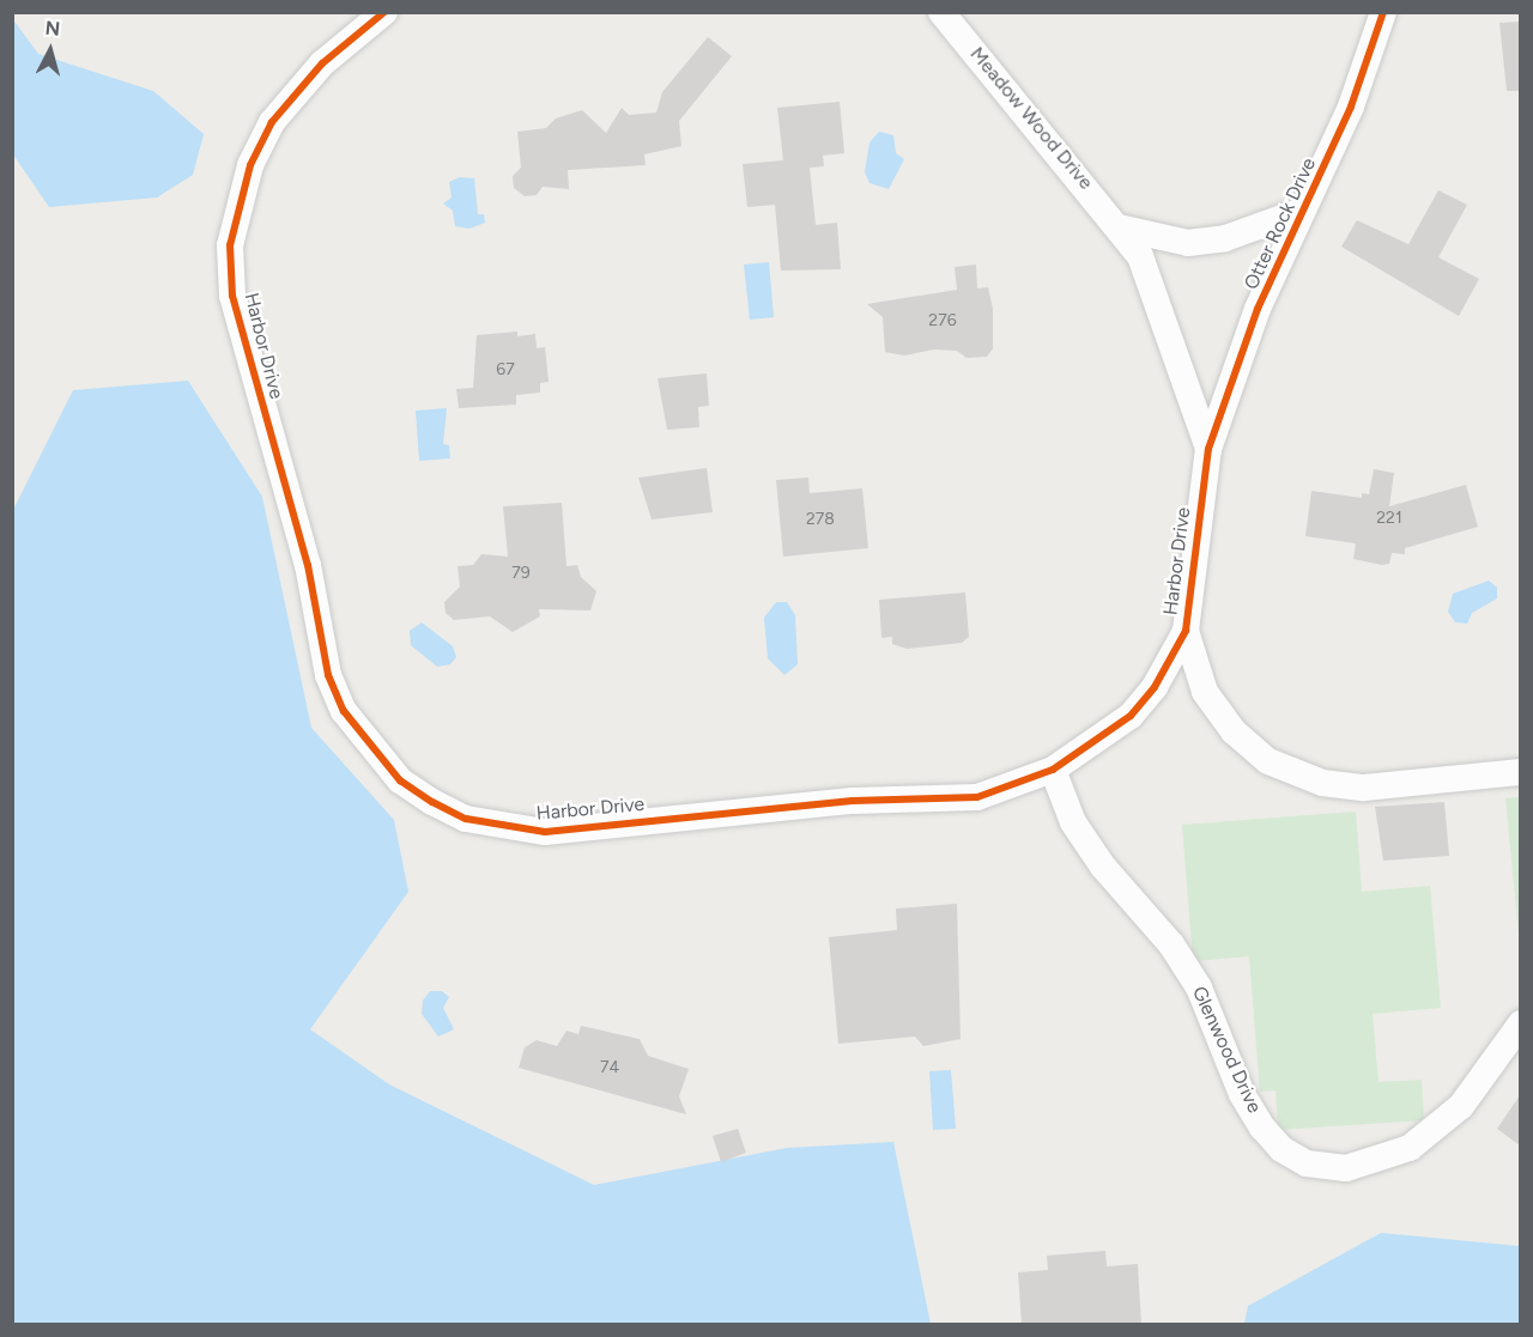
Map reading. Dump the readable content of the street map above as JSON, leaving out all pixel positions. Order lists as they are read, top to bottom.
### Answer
{
  "streets": {
    "street": [
      "Meadow Wood Drive",
      "Otter Rock Drive",
      "Harbor Drive",
      "Glenwood Drive"
    ]
  },
  "crossings": [
    ["Meadow Wood Drive", "Otter Rock Drive"],
    ["Meadow Wood Drive", "Harbor Drive"],
    ["Otter Rock Drive", "Harbor Drive"],
    ["Harbor Drive", "Glenwood Drive"]
  ],
  "house_numbers": [
    "276",
    "67",
    "221",
    "278",
    "79",
    "74"
  ],
  "north": "top"
}
